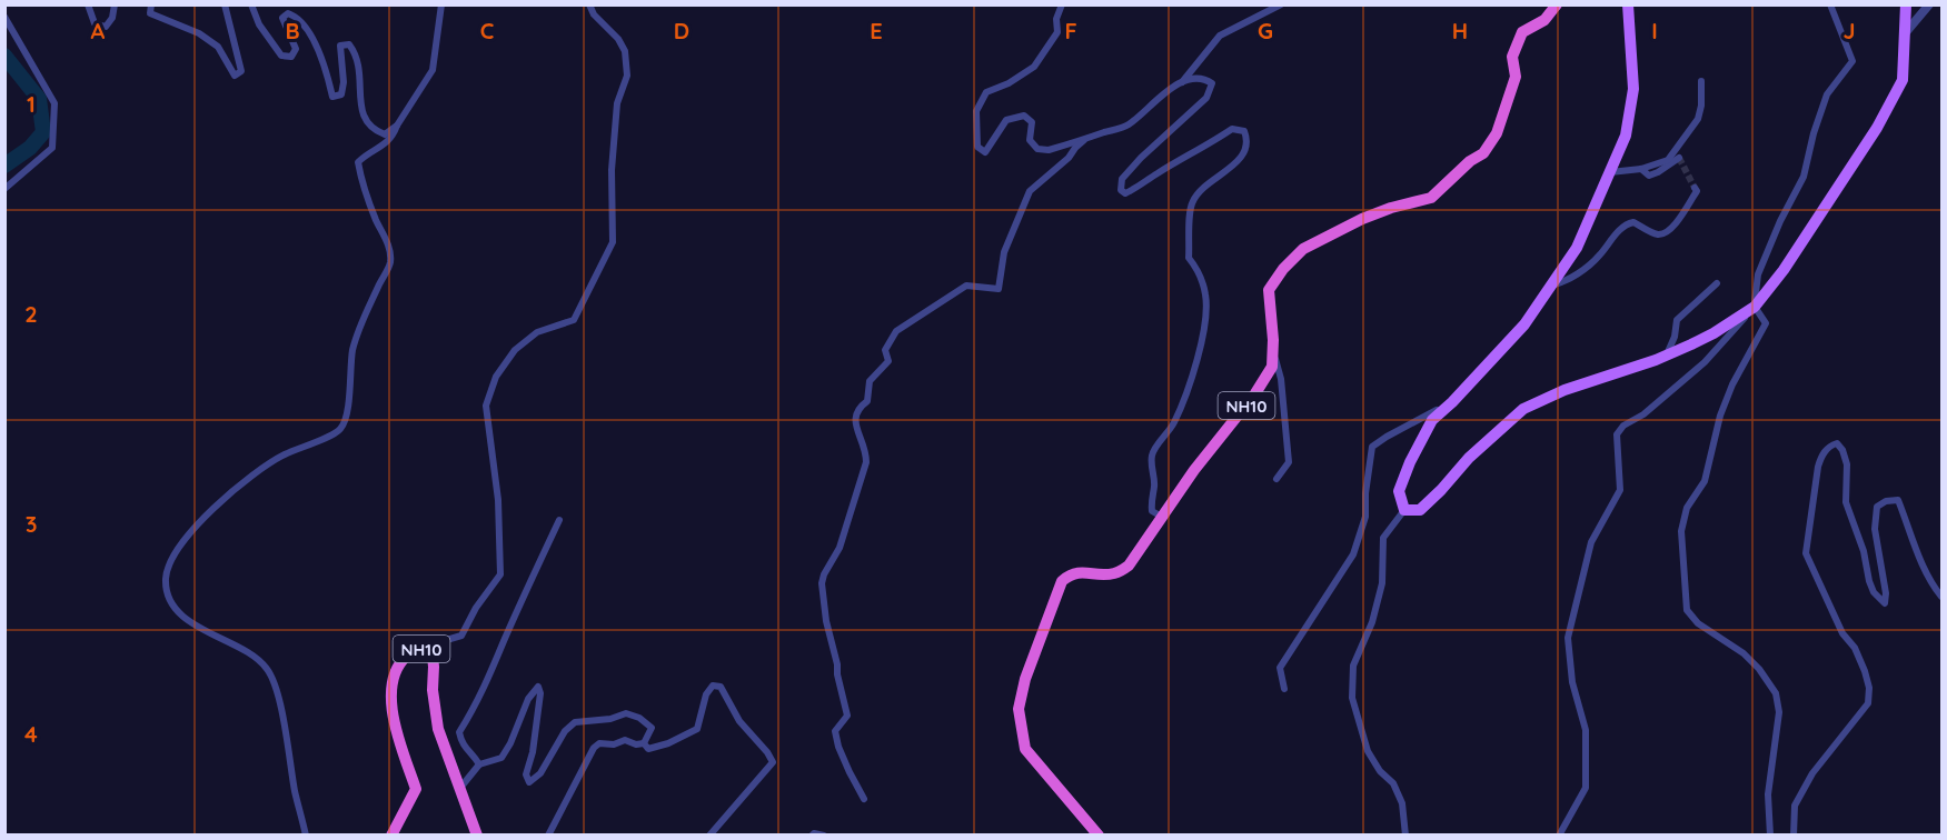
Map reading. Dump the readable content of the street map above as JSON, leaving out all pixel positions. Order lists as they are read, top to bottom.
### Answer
{
  "streets": {
    "highway": ["NH10"]
  },
  "grid": {
    "columns": [
      "A",
      "B",
      "C",
      "D",
      "E",
      "F",
      "G",
      "H",
      "I",
      "J"
    ],
    "rows": [
      "1",
      "2",
      "3",
      "4"
    ]
  }
}
